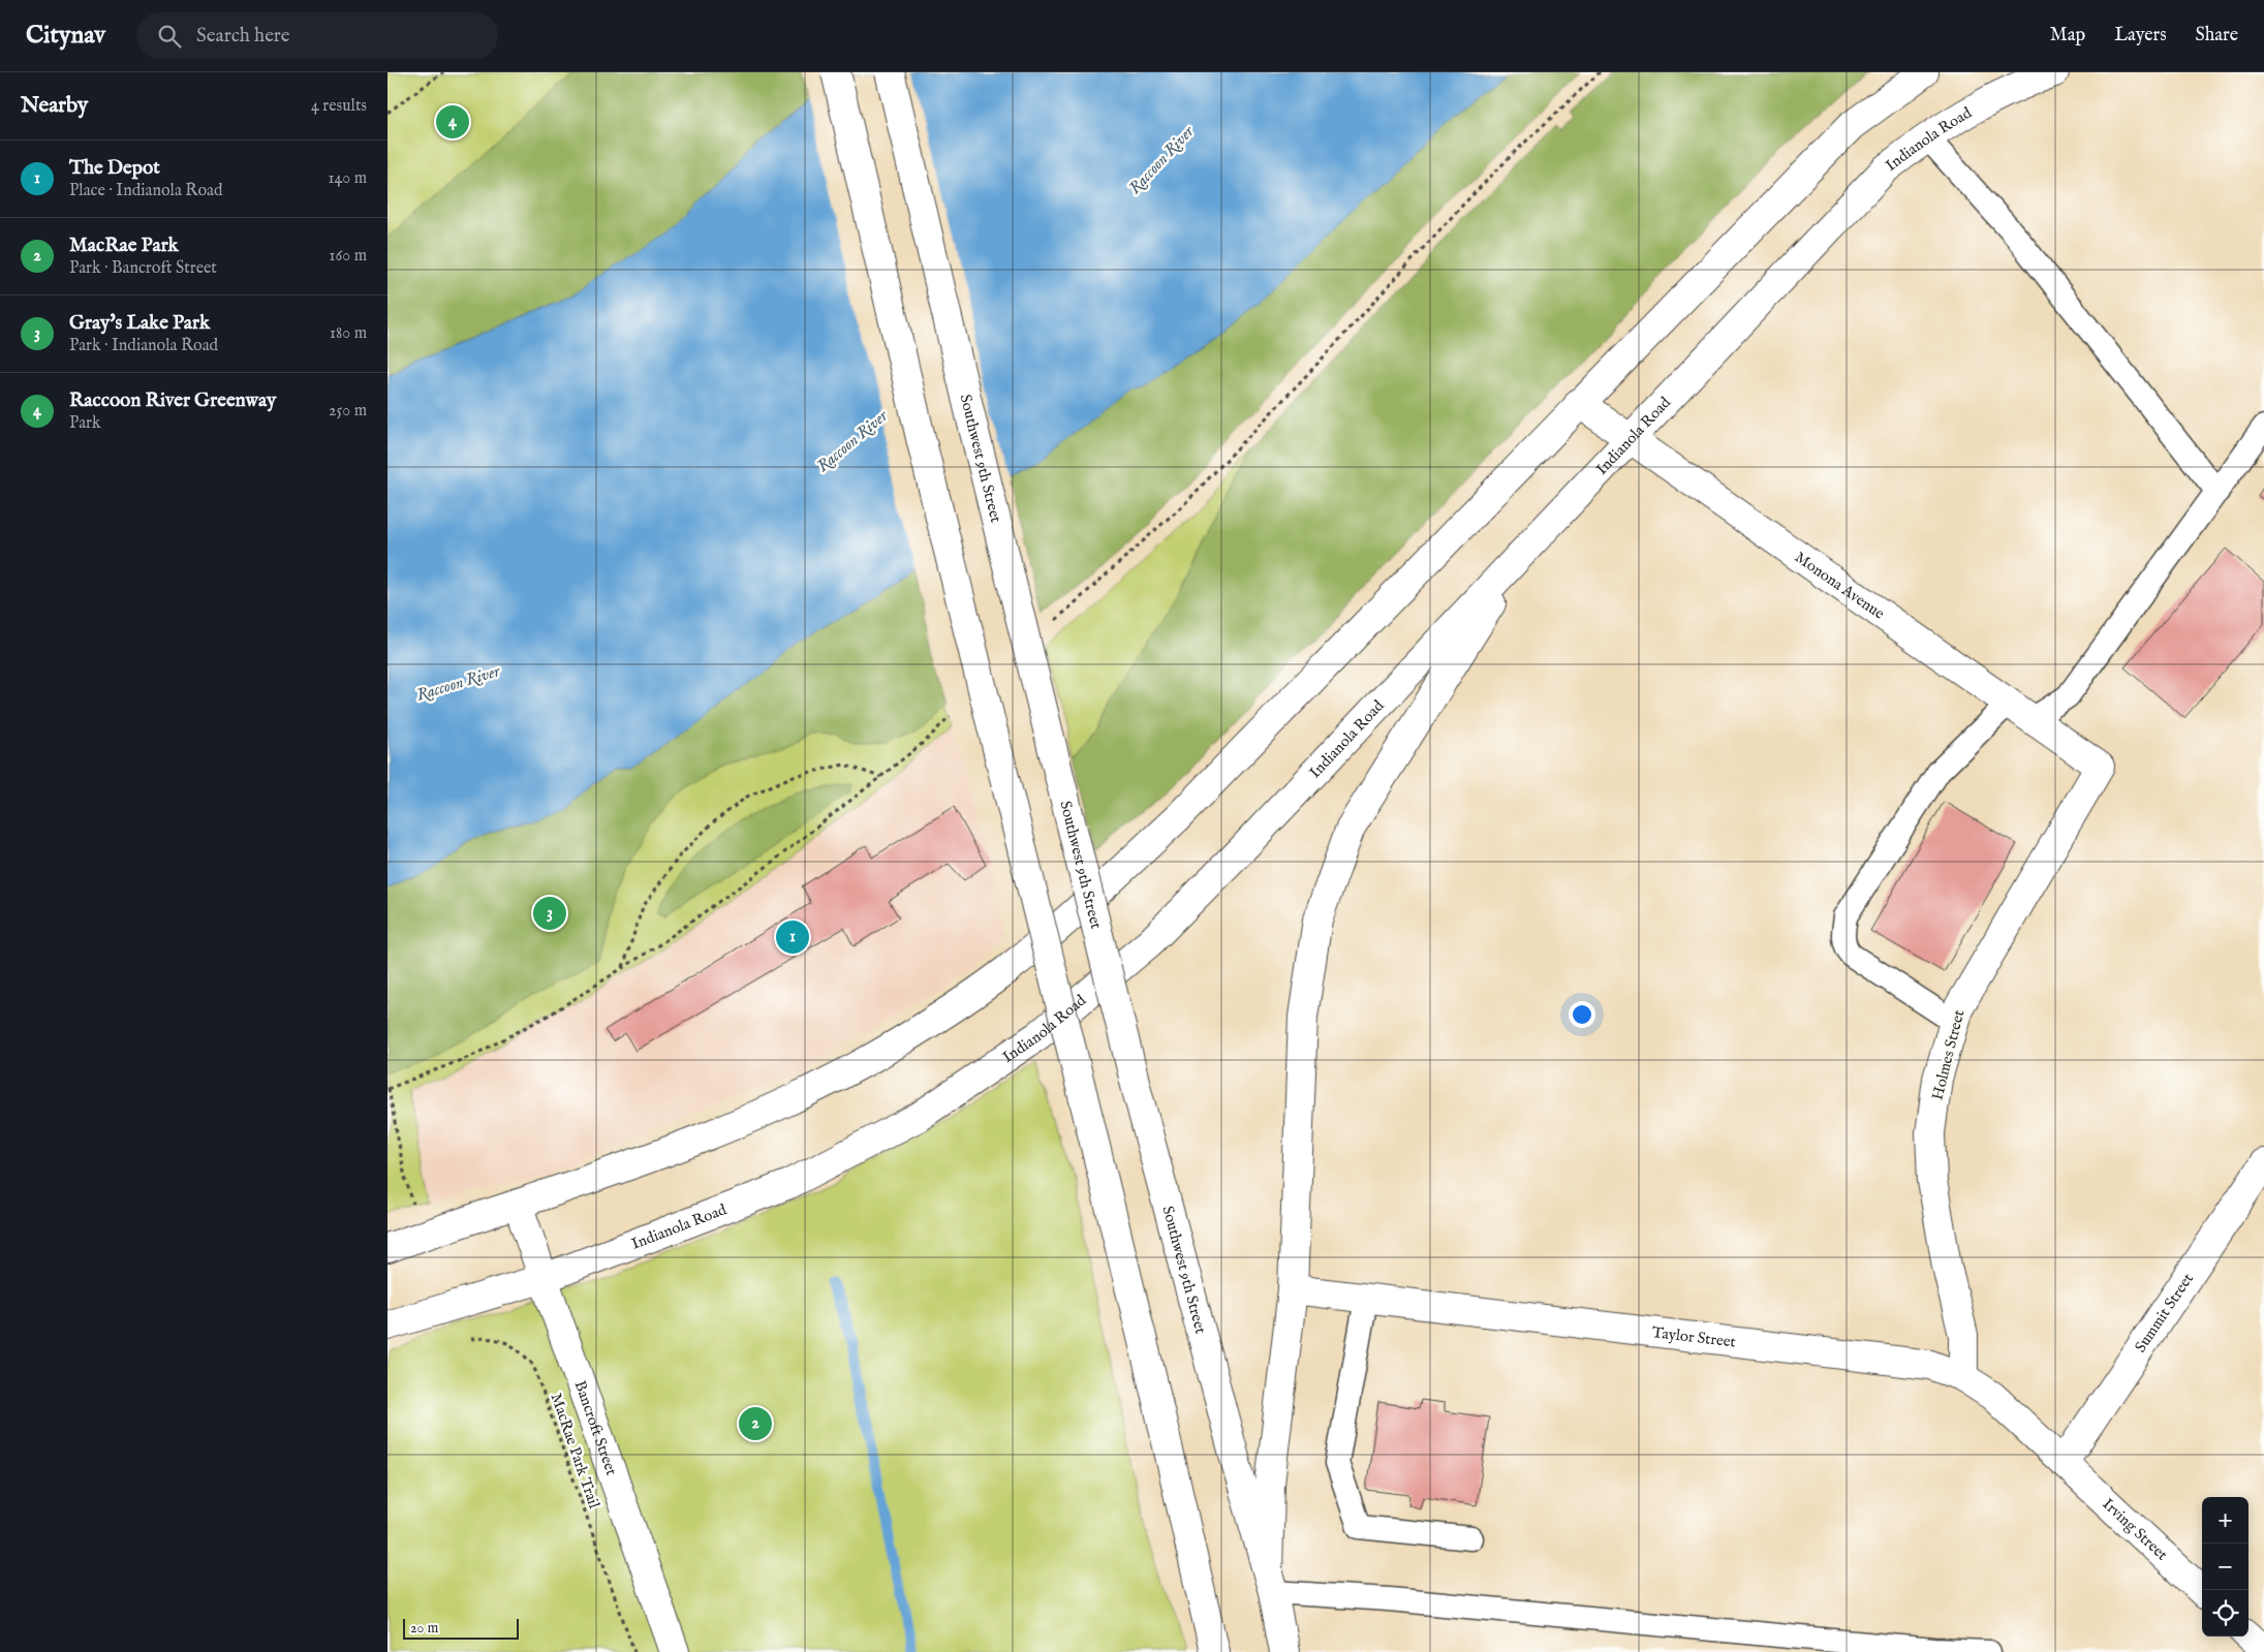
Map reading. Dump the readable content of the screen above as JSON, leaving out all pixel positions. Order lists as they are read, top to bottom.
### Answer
{
  "streets": {
    "main road": [
      "Indianola Road",
      "Southwest 9th Street",
      "Monona Avenue",
      "Holmes Street",
      "Summit Street",
      "Taylor Street",
      "Bancroft Street",
      "Irving Street"
    ],
    "path": ["MacRae Park Trail"]
  },
  "crossings": [
    ["Indianola Road", "Monona Avenue"],
    ["Indianola Road", "Bancroft Street"],
    ["Monona Avenue", "Holmes Street"],
    ["Holmes Street", "Taylor Street"],
    ["Summit Street", "Taylor Street"],
    ["Summit Street", "Irving Street"],
    ["Taylor Street", "Irving Street"]
  ],
  "water": ["Raccoon River"],
  "scale_bar": "20 m",
  "page": {
    "header": "Citynav",
    "search": "Search here",
    "nav": ["Map", "Layers", "Share"],
    "heading": ["Nearby", "4 results"],
    "pins": [
      "4",
      "3",
      "1",
      "2"
    ],
    "list": [
      {
        "mark": "1",
        "name": "The Depot",
        "note": "Place · Indianola Road",
        "value": "140 m"
      },
      {
        "mark": "2",
        "name": "MacRae Park",
        "note": "Park · Bancroft Street",
        "value": "160 m"
      },
      {
        "mark": "3",
        "name": "Gray's Lake Park",
        "note": "Park · Indianola Road",
        "value": "180 m"
      },
      {
        "mark": "4",
        "name": "Raccoon River Greenway",
        "note": "Park",
        "value": "250 m"
      }
    ],
    "map_buttons": ["+", "−"],
    "scale": "20 m"
  }
}
